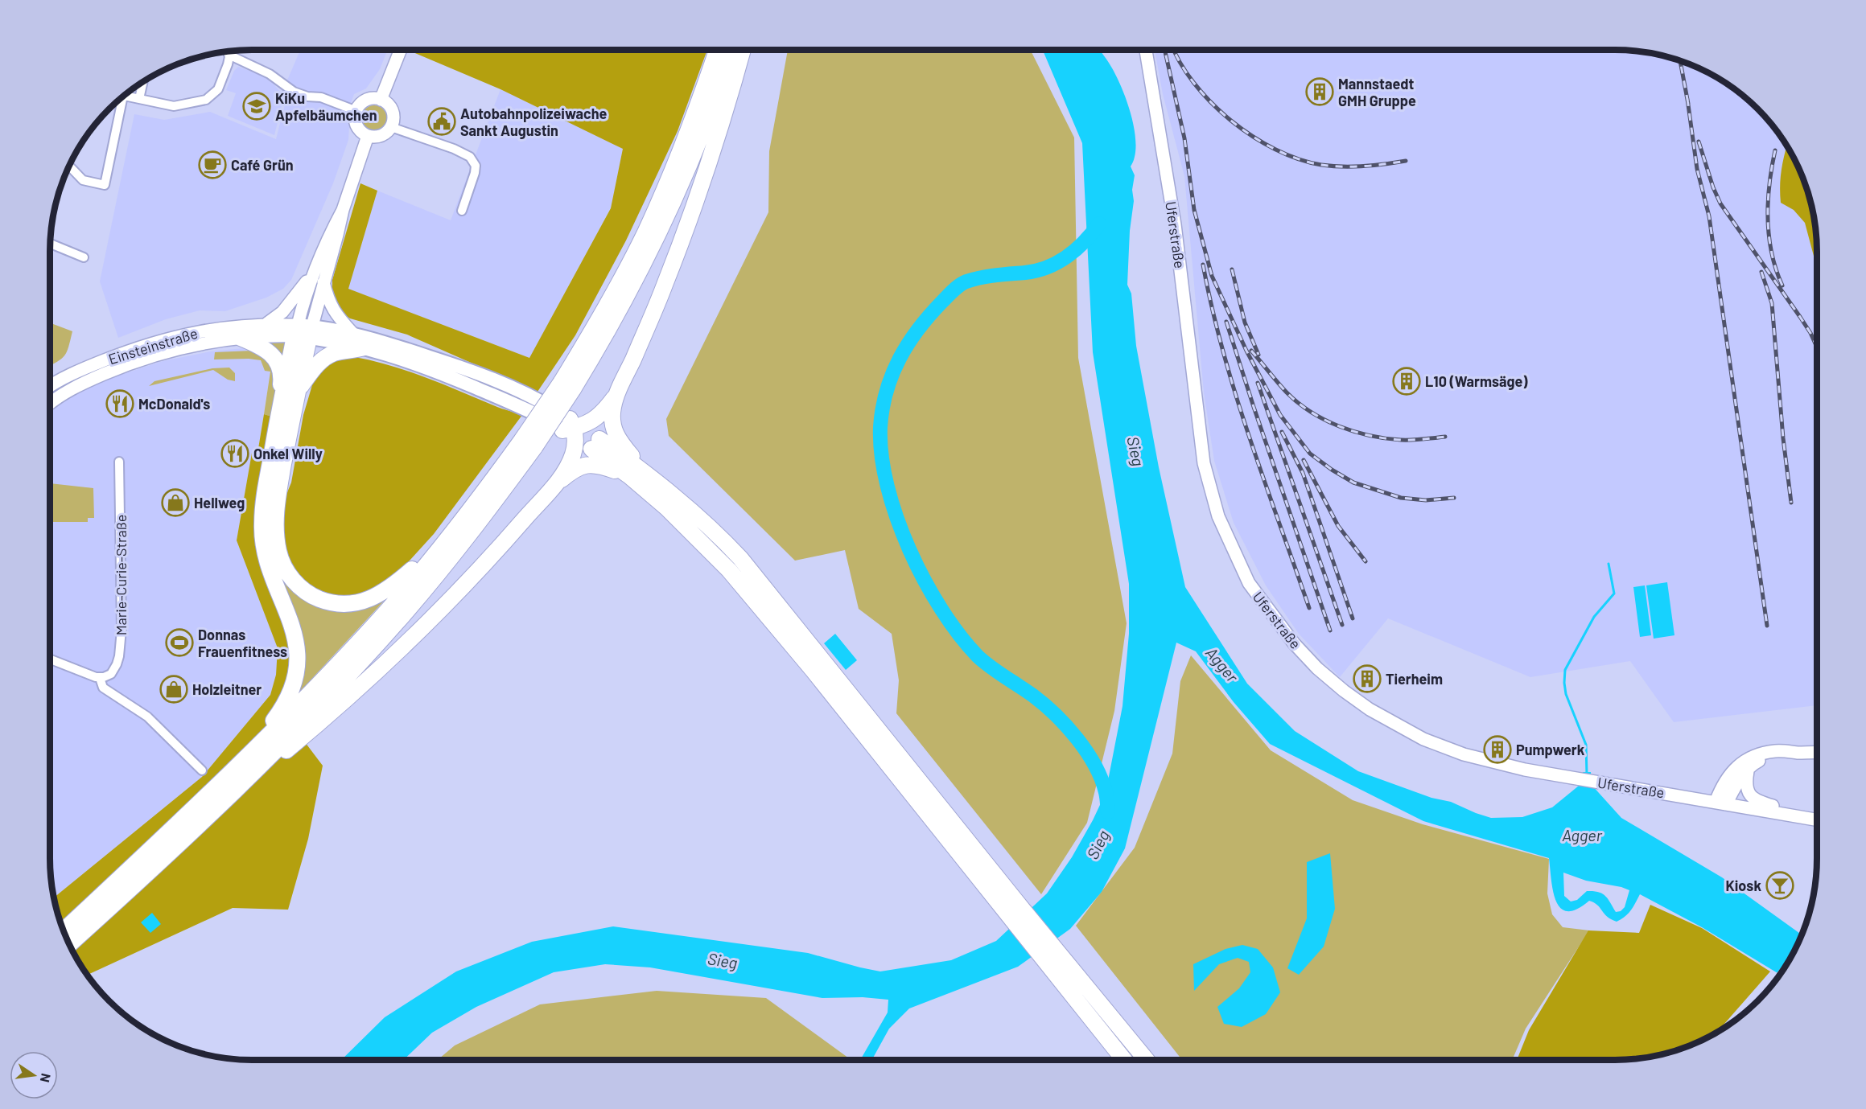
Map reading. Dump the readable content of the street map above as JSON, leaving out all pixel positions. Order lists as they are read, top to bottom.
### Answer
{
  "streets": {
    "street": ["Uferstraße", "Einsteinstraße", "Marie-Curie-Straße"]
  },
  "water": ["Sieg", "Agger"],
  "places": {
    "building": [
      "Mannstaedt GMH Gruppe",
      "L10 (Warmsäge)",
      "Tierheim",
      "Pumpwerk"
    ],
    "school or university": ["KiKu Apfelbäumchen"],
    "public building": ["Autobahnpolizeiwache Sankt Augustin"],
    "cafe": ["Café Grün"],
    "restaurant": ["McDonald's", "Onkel Willy"],
    "shop": ["Hellweg", "Holzleitner"],
    "sports": ["Donnas Frauenfitness"],
    "bar": ["Kiosk"]
  },
  "north": "right"
}
